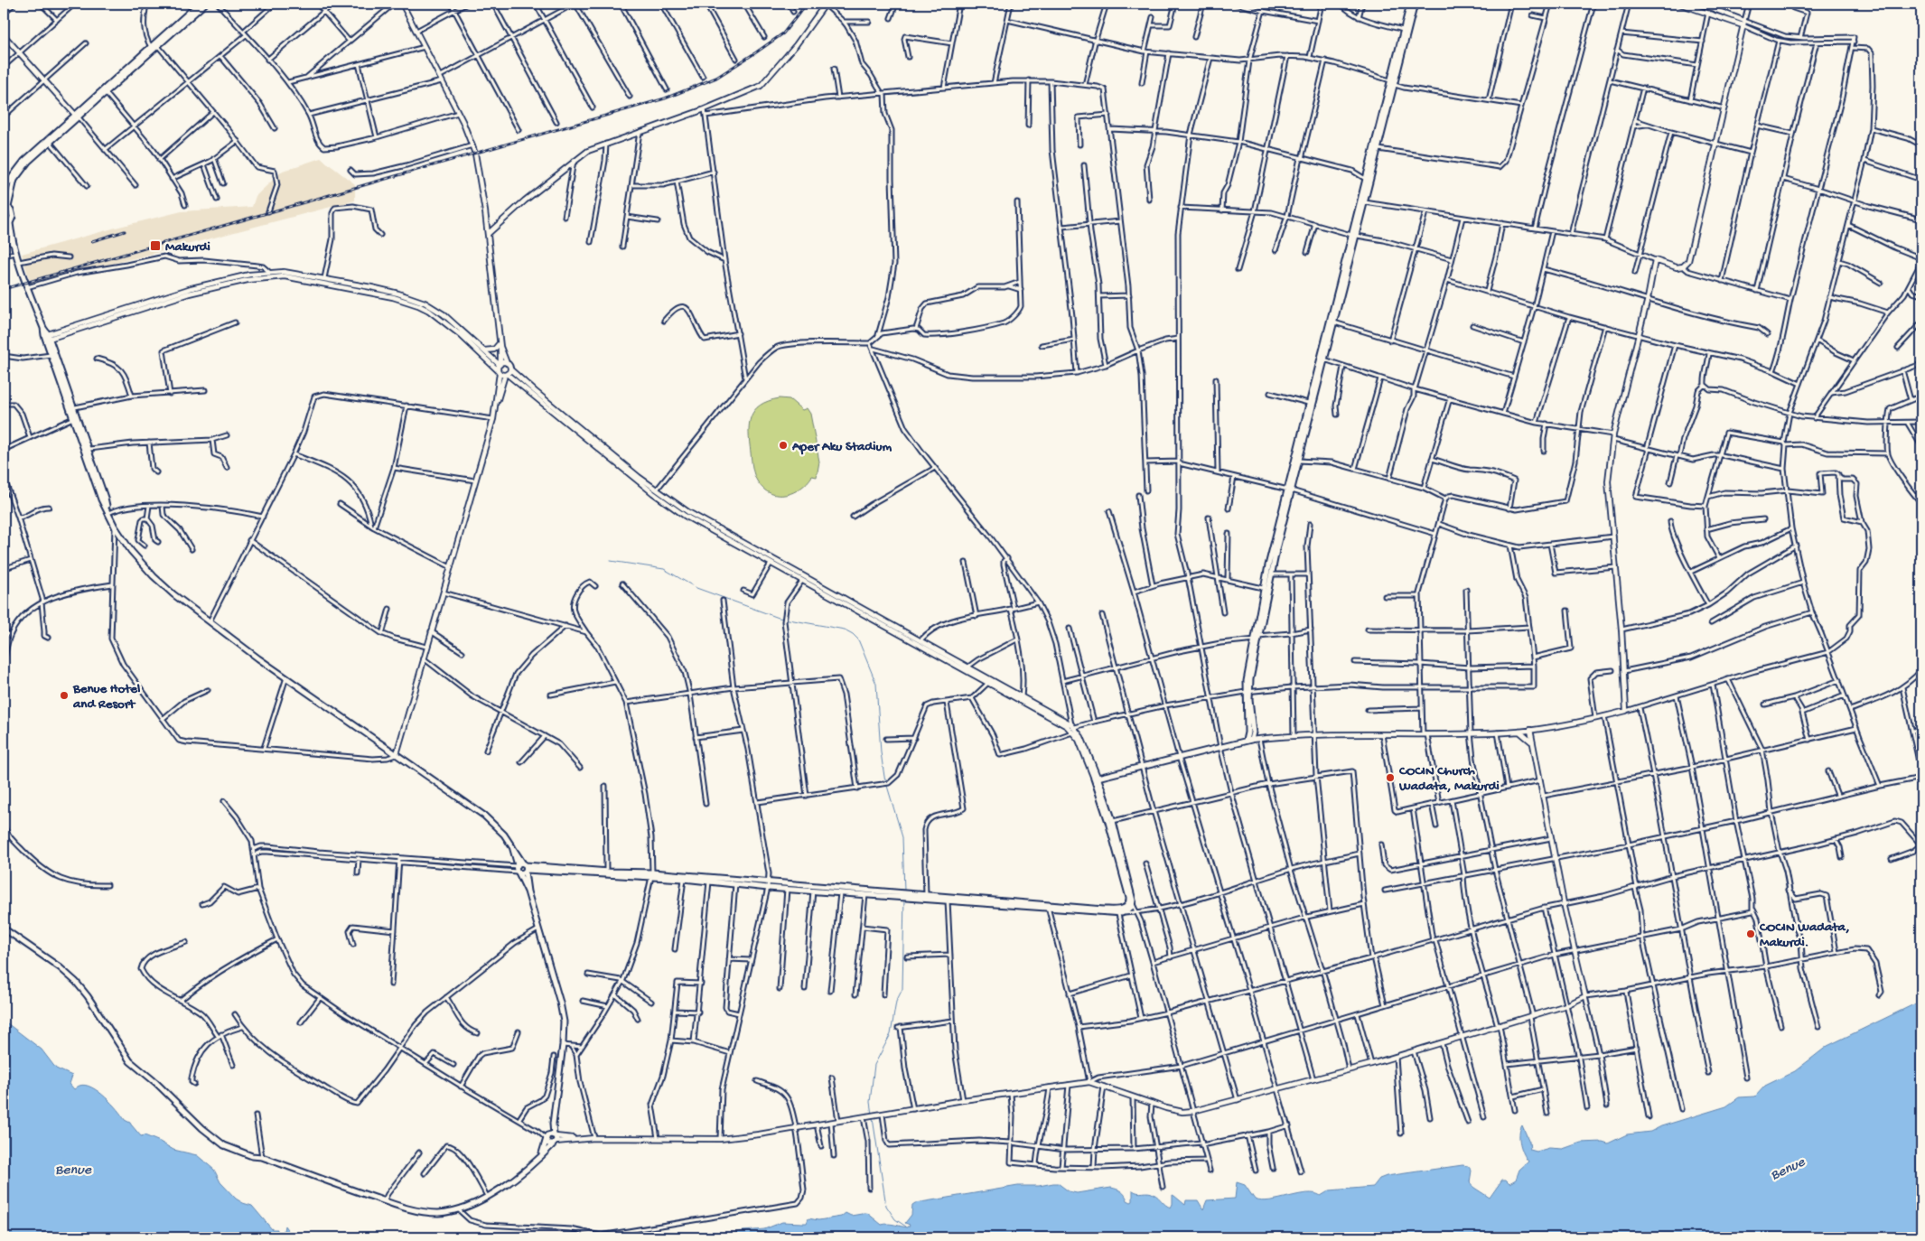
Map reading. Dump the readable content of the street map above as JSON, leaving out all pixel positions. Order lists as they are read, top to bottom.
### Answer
{
  "water": ["Benue"],
  "places": {
    "transit": ["Makurdi"],
    "other": [
      "Aper Aku Stadium",
      "Benue Hotel and Resort",
      "COCIN Church Wadata, Makurdi",
      "COCIN Wadata, Makurdi."
    ]
  }
}
